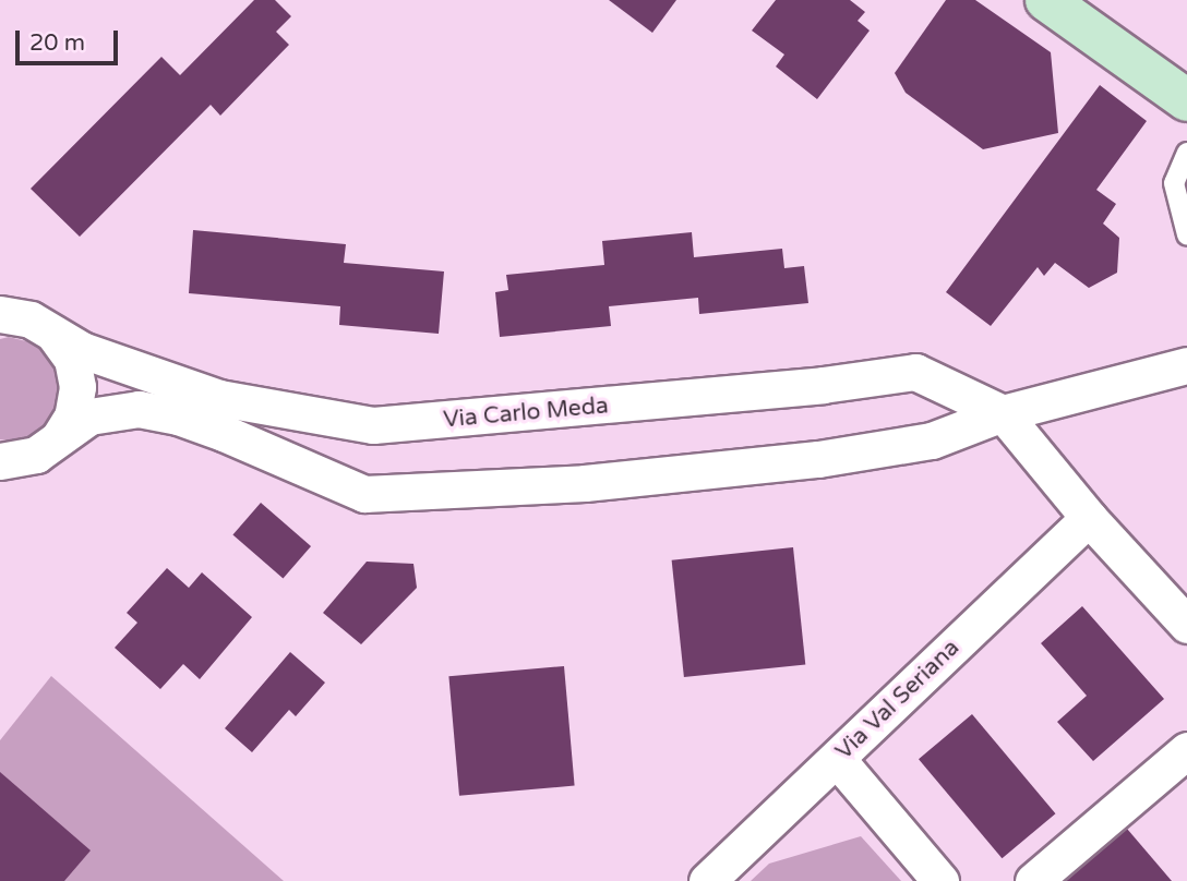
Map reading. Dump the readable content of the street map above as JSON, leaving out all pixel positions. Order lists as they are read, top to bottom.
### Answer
{
  "streets": {
    "street": ["Via Carlo Meda", "Via Val Seriana"]
  },
  "crossings": [
    ["Via Carlo Meda", "Via Val Seriana"]
  ],
  "scale_bar": "20 m"
}
